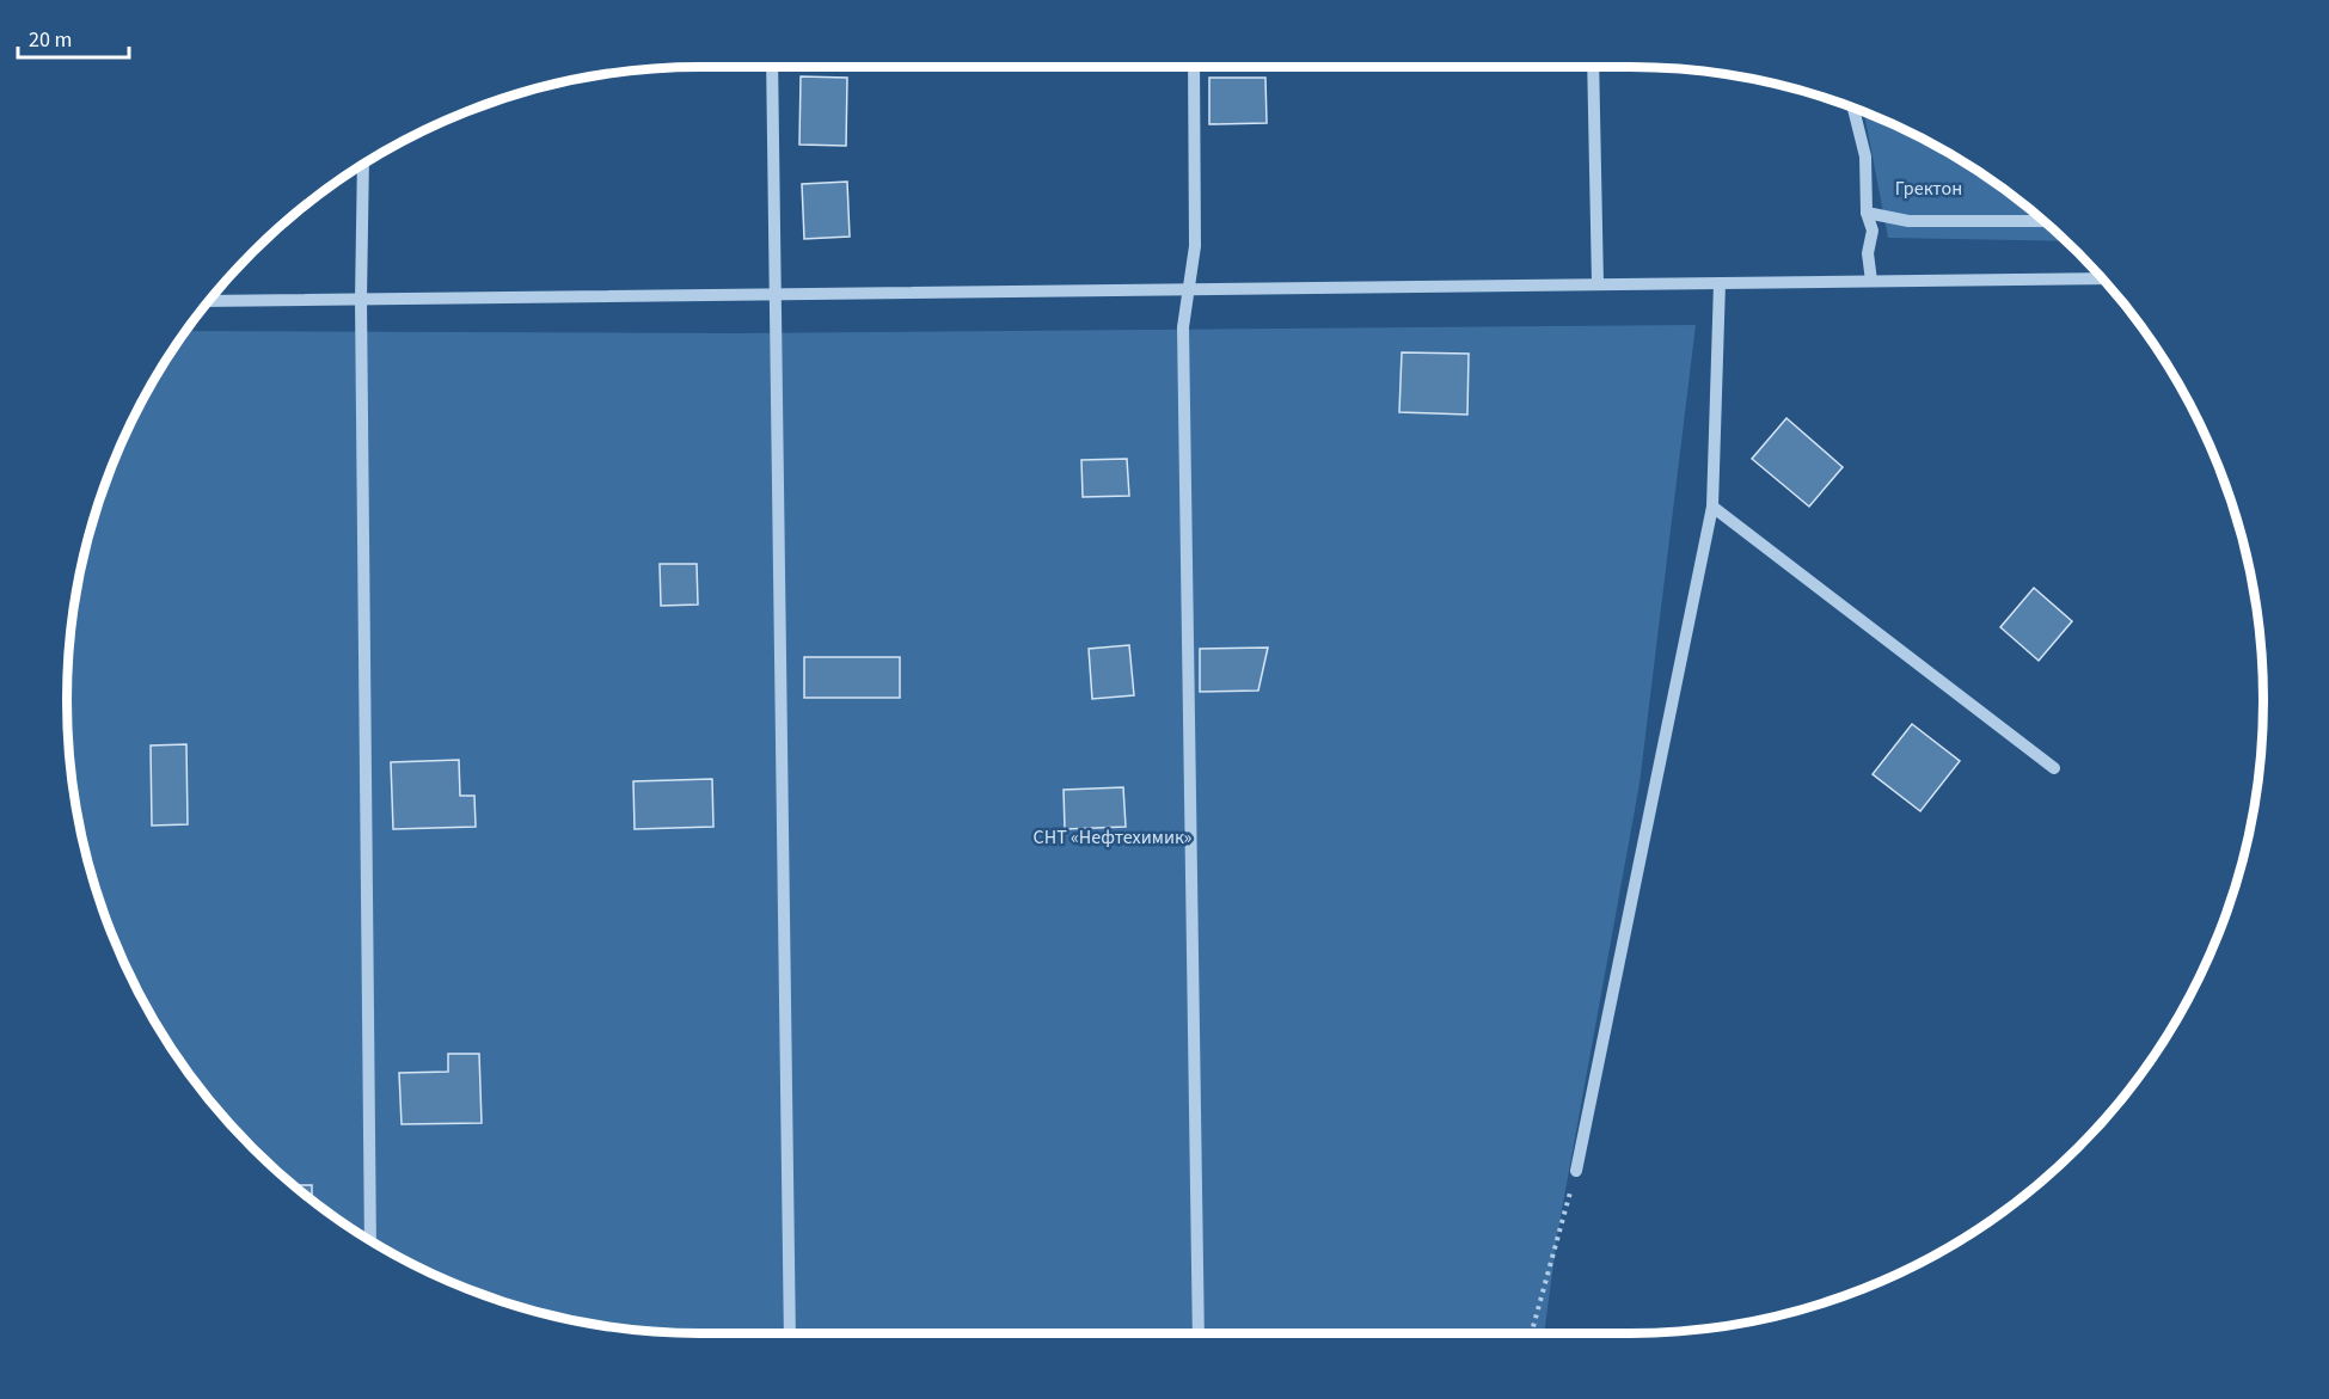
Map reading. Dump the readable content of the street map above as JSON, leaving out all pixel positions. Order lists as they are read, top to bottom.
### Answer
{
  "parks": ["Гректон", "СНТ «Нефтехимик»"],
  "scale_bar": "20 m"
}
